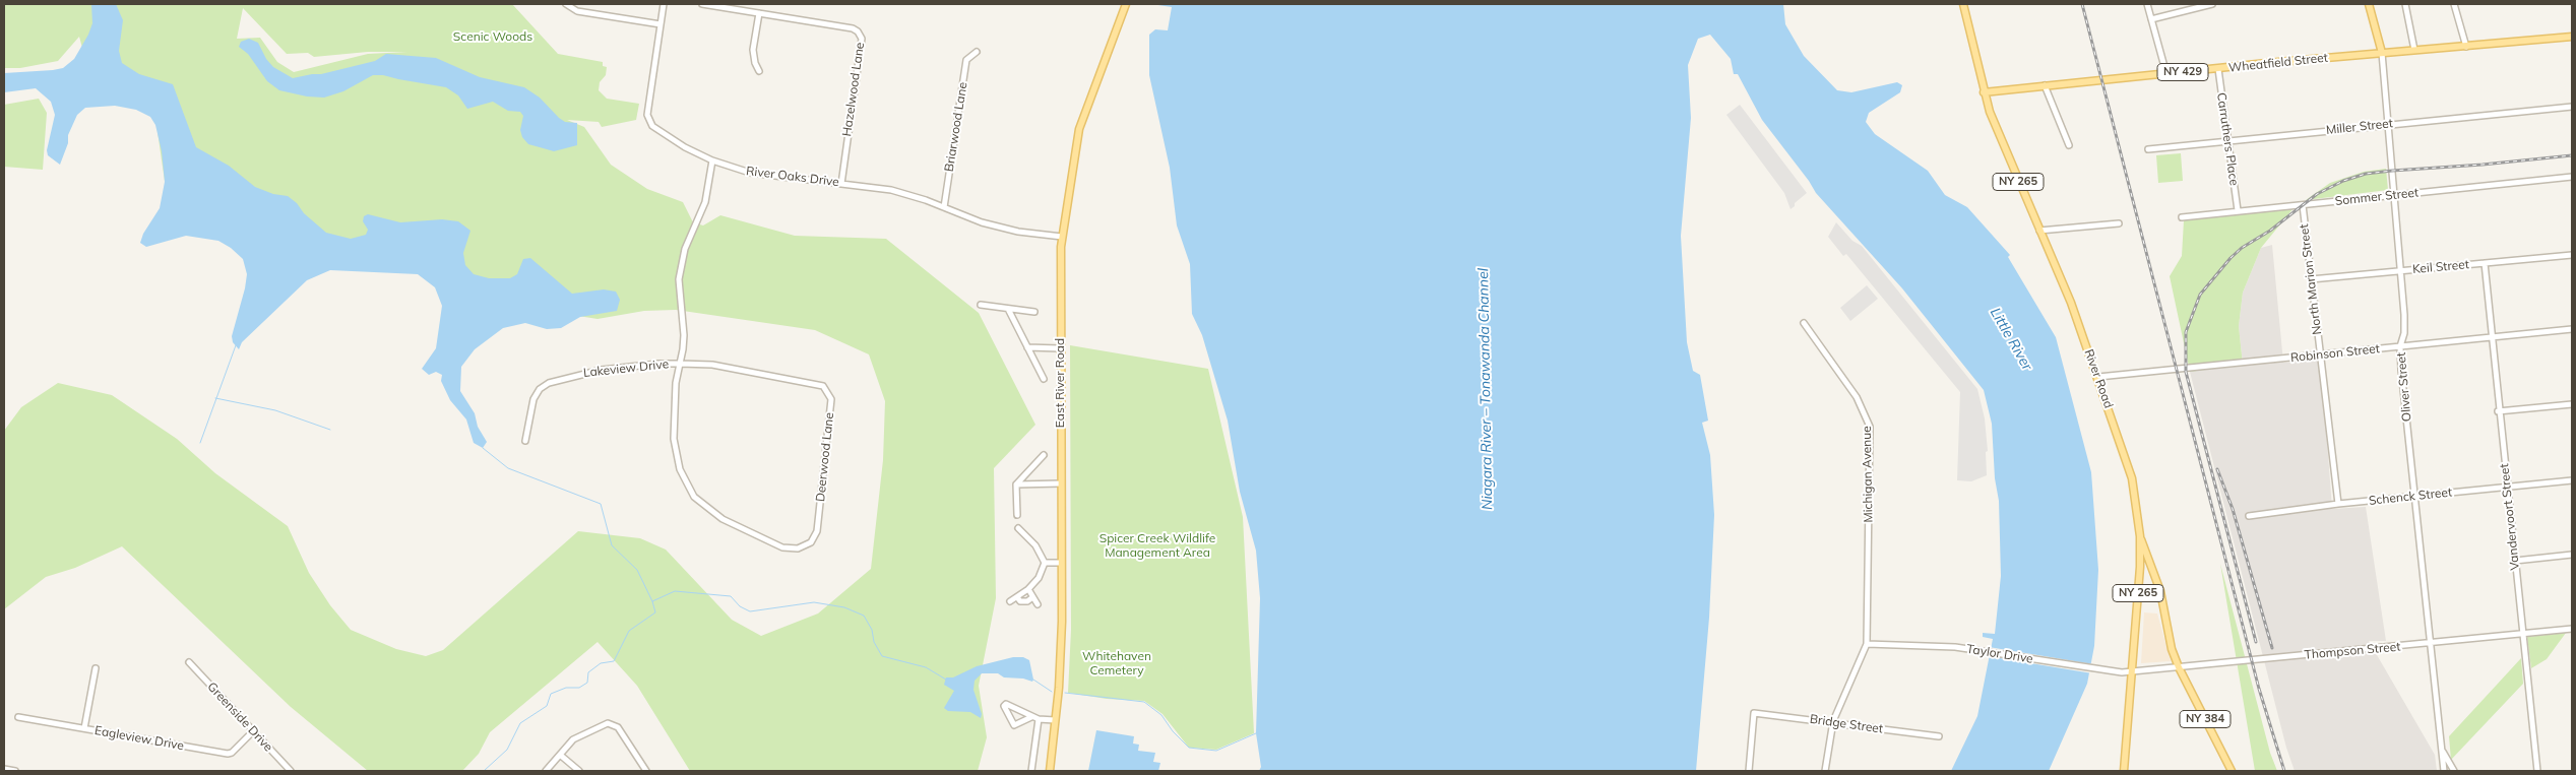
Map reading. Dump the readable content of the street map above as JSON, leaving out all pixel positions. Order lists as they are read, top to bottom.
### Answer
{
  "streets": {
    "main road": [
      "Wheatfield Street",
      "NY 429",
      "NY 265",
      "River Road",
      "East River Road",
      "Oliver Street",
      "NY 384"
    ],
    "street": [
      "Hazelwood Lane",
      "Briarwood Lane",
      "Miller Street",
      "Carruthers Place",
      "River Oaks Drive",
      "Sommer Street",
      "Keil Street",
      "North Marion Street",
      "Robinson Street",
      "Lakeview Drive",
      "Deerwood Lane",
      "Michigan Avenue",
      "Schenck Street",
      "Vandervoort Street",
      "Thompson Street",
      "Taylor Drive",
      "Greenside Drive",
      "Bridge Street",
      "Eagleview Drive"
    ]
  },
  "crossings": [
    ["Wheatfield Street", "Carruthers Place"],
    ["Wheatfield Street", "River Road"],
    ["Wheatfield Street", "Oliver Street"],
    ["Hazelwood Lane", "River Oaks Drive"],
    ["Briarwood Lane", "River Oaks Drive"],
    ["Miller Street", "Carruthers Place"],
    ["Miller Street", "Oliver Street"],
    ["Carruthers Place", "Sommer Street"],
    ["River Oaks Drive", "East River Road"],
    ["Sommer Street", "North Marion Street"],
    ["Sommer Street", "Oliver Street"],
    ["Keil Street", "North Marion Street"],
    ["Keil Street", "Oliver Street"],
    ["Keil Street", "Vandervoort Street"],
    ["North Marion Street", "Robinson Street"],
    ["North Marion Street", "Schenck Street"],
    ["Robinson Street", "River Road"],
    ["Robinson Street", "Oliver Street"],
    ["Robinson Street", "Vandervoort Street"],
    ["Lakeview Drive", "Deerwood Lane"],
    ["River Road", "Thompson Street"],
    ["River Road", "Taylor Drive"],
    ["River Road", "NY 384"],
    ["Oliver Street", "Schenck Street"],
    ["Oliver Street", "Thompson Street"],
    ["Michigan Avenue", "Taylor Drive"],
    ["Schenck Street", "Vandervoort Street"],
    ["Vandervoort Street", "Thompson Street"],
    ["Thompson Street", "Taylor Drive"],
    ["Thompson Street", "NY 384"],
    ["Greenside Drive", "Eagleview Drive"]
  ],
  "water": ["Little River", "Niagara River – Tonawanda Channel"],
  "parks": ["Scenic Woods", "Spicer Creek Wildlife Management Area", "Whitehaven Cemetery"]
}
